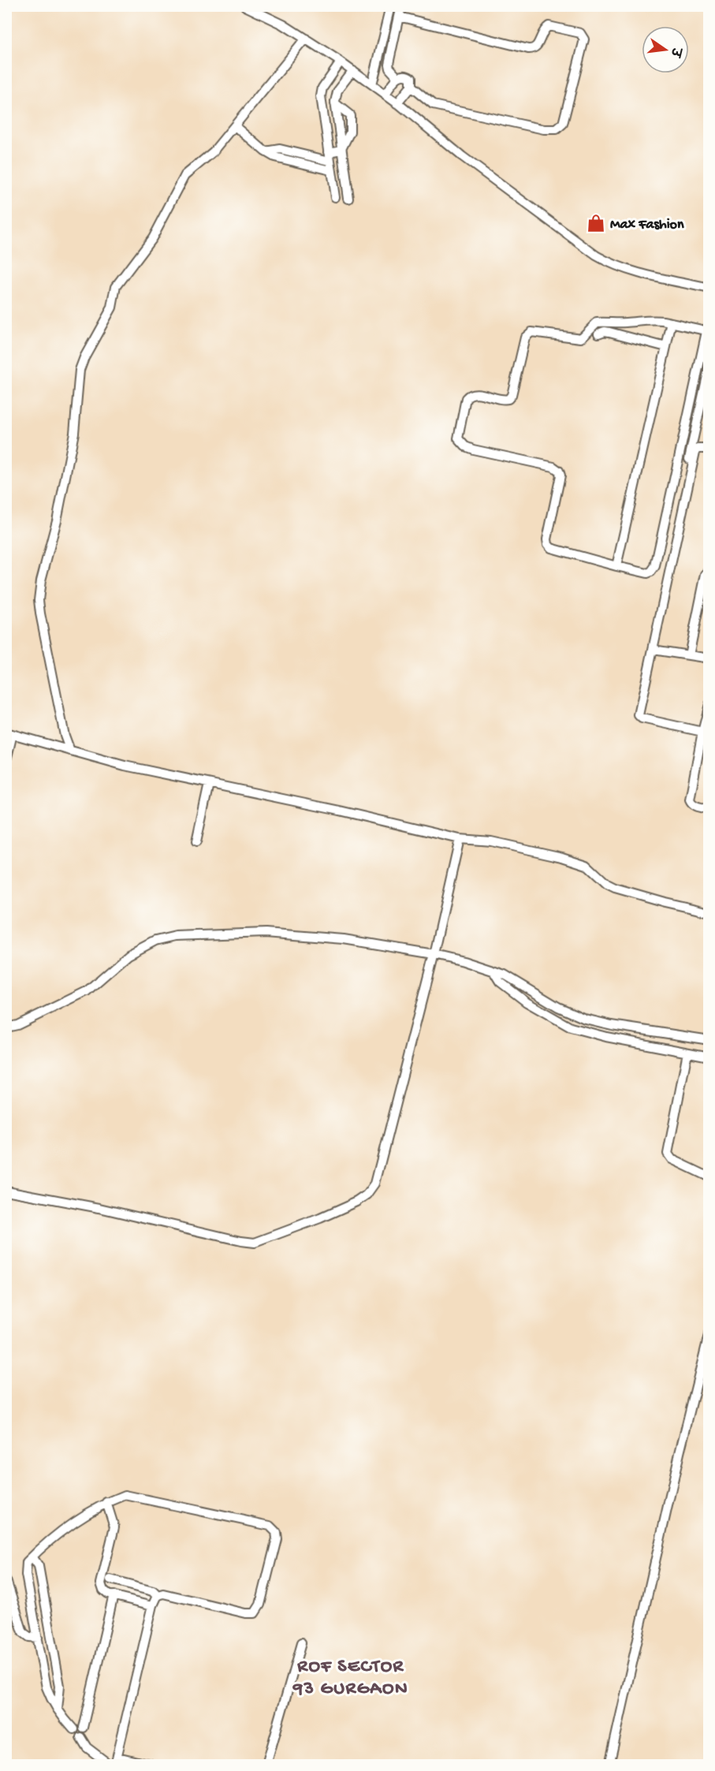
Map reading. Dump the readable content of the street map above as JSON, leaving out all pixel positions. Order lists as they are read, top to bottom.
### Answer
{
  "districts": ["ROF SECTOR 93 GURGAON"],
  "places": {
    "shop": ["Max Fashion"]
  },
  "north": "right"
}
